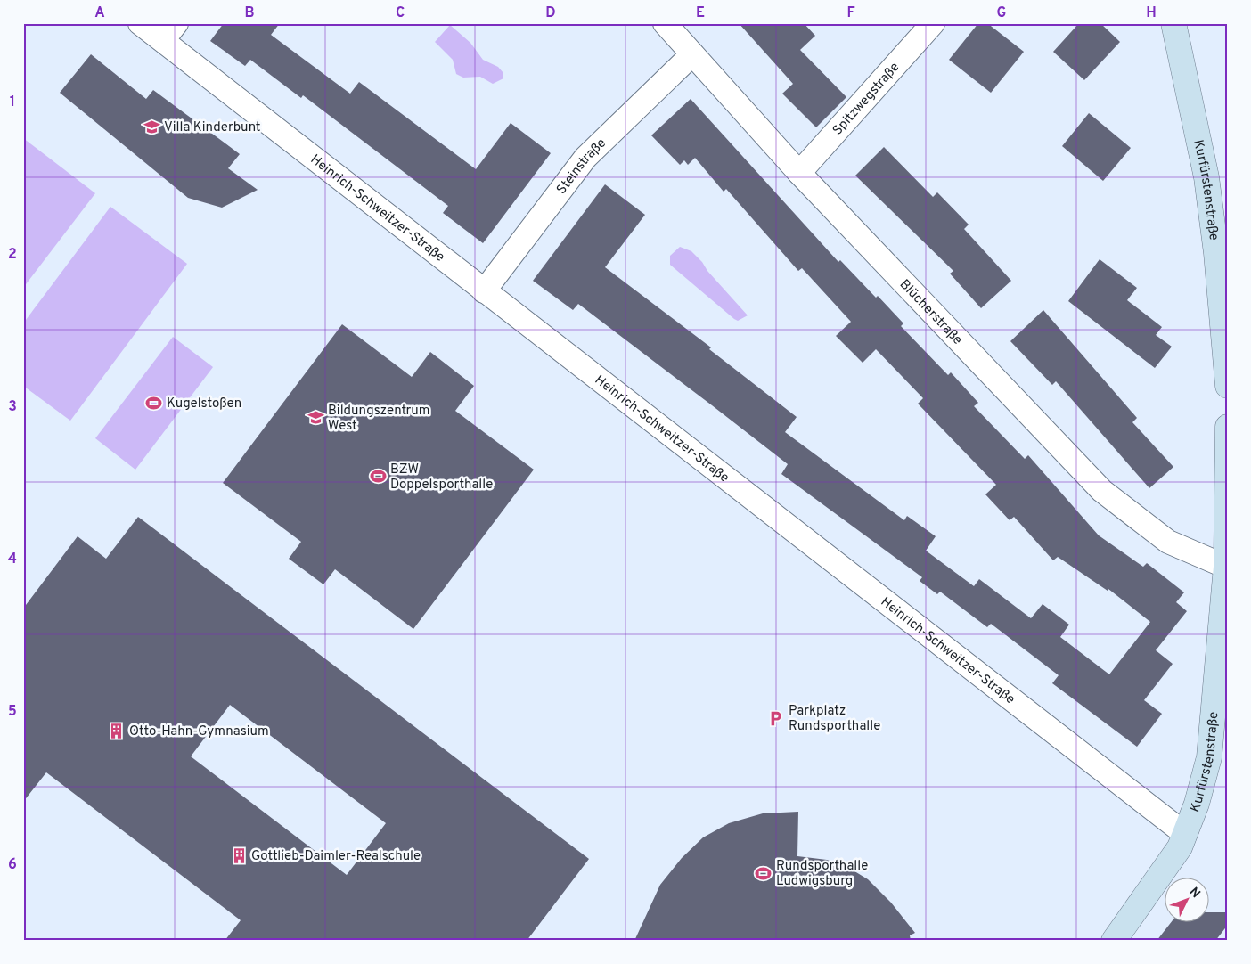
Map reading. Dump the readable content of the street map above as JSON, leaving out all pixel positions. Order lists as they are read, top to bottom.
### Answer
{
  "streets": {
    "street": [
      "Spitzwegstraße",
      "Steinstraße",
      "Kurfürstenstraße",
      "Heinrich-Schweitzer-Straße",
      "Blücherstraße"
    ]
  },
  "crossings": [
    ["Spitzwegstraße", "Blücherstraße"],
    ["Steinstraße", "Heinrich-Schweitzer-Straße"],
    ["Steinstraße", "Blücherstraße"],
    ["Kurfürstenstraße", "Heinrich-Schweitzer-Straße"],
    ["Kurfürstenstraße", "Blücherstraße"]
  ],
  "places": {
    "school or university": ["Villa Kinderbunt", "Bildungszentrum West"],
    "sports": ["Kugelstoßen", "BZW Doppelsporthalle", "Rundsporthalle Ludwigsburg"],
    "parking": ["Parkplatz Rundsporthalle"],
    "building": ["Otto-Hahn-Gymnasium", "Gottlieb-Daimler-Realschule"]
  },
  "north": "top right",
  "grid": {
    "columns": [
      "A",
      "B",
      "C",
      "D",
      "E",
      "F",
      "G",
      "H"
    ],
    "rows": [
      "1",
      "2",
      "3",
      "4",
      "5",
      "6"
    ]
  }
}
